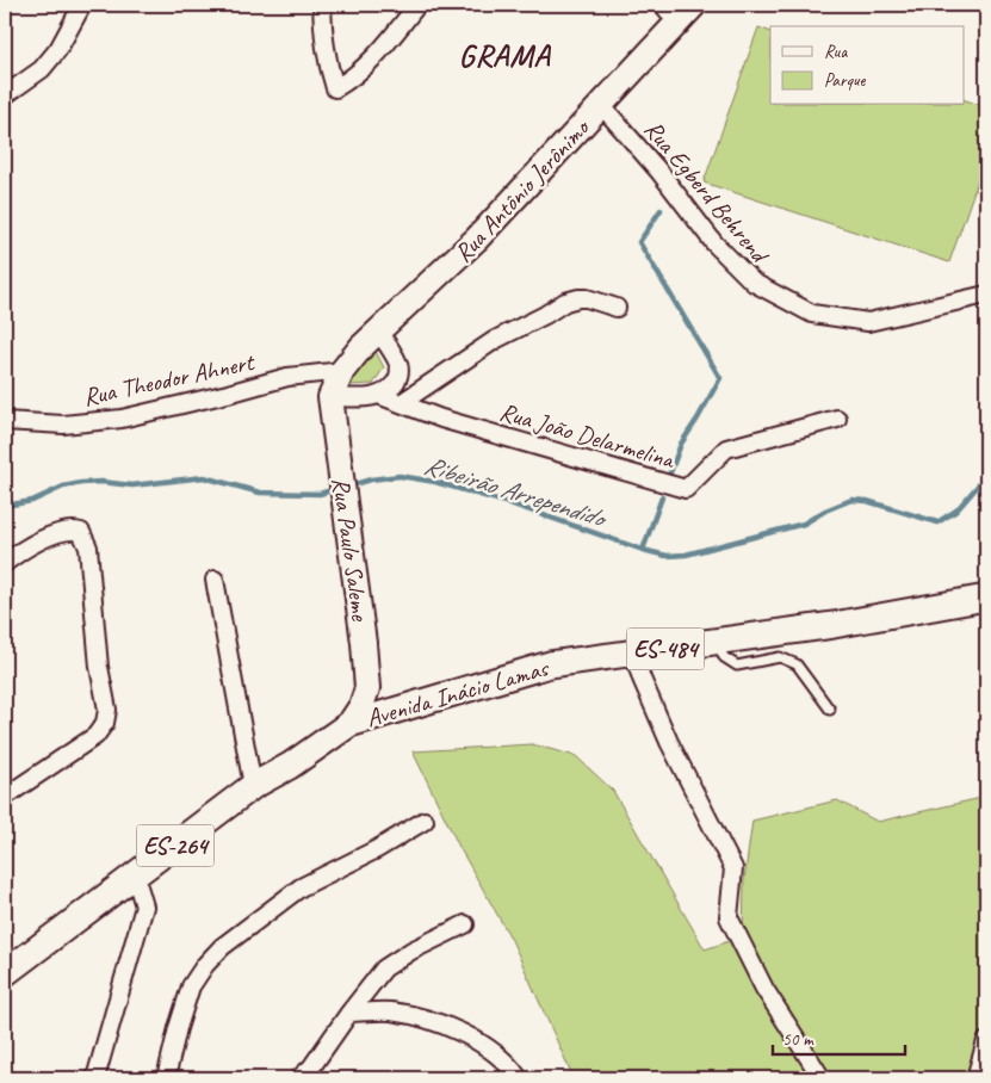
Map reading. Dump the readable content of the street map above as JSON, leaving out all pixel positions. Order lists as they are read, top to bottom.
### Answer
{
  "streets": {
    "main road": [
      "Rua Antônio Jerônimo",
      "Rua Paulo Saleme",
      "ES-484",
      "Avenida Inácio Lamas",
      "ES-264"
    ],
    "street": ["Rua Egberd Behrend", "Rua Theodor Ahnert", "Rua João Delarmelina"]
  },
  "crossings": [
    ["Rua Antônio Jerônimo", "Rua Egberd Behrend"],
    ["Rua Antônio Jerônimo", "Rua Theodor Ahnert"],
    ["Rua João Delarmelina", "Rua Paulo Saleme"],
    ["Rua Paulo Saleme", "Avenida Inácio Lamas"]
  ],
  "districts": ["GRAMA"],
  "water": ["Ribeirão Arrependido"],
  "legend": ["Rua", "Parque"],
  "scale_bar": "50 m"
}
